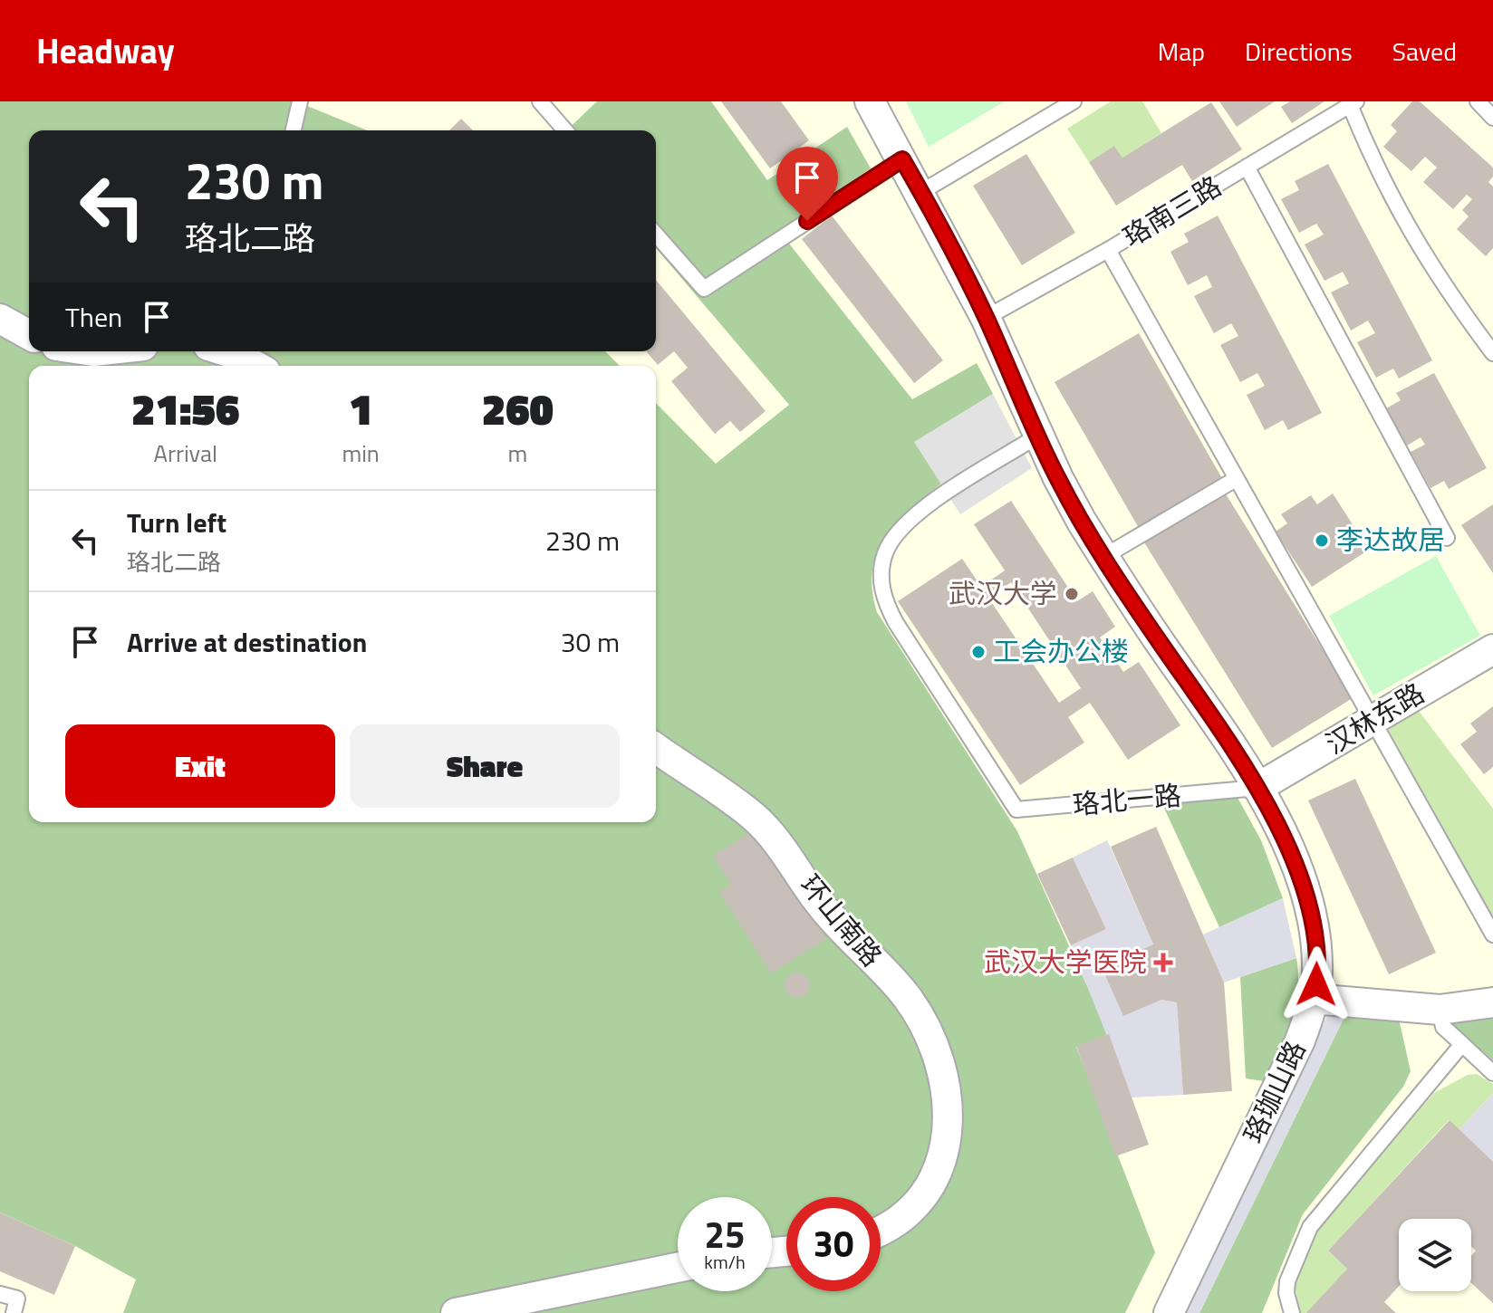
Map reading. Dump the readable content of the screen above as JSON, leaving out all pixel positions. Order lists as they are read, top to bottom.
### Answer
{
  "streets": {
    "street": ["汉林东路", "环山南路", "珞珈山路"],
    "lane": ["珞南三路", "珞北一路"]
  },
  "crossings": [
    ["珞南三路", "珞珈山路"],
    ["汉林东路", "珞北一路"],
    ["汉林东路", "珞珈山路"],
    ["珞北一路", "珞珈山路"]
  ],
  "places": {
    "other": ["李达故居", "武汉大学", "工会办公楼"],
    "health": ["武汉大学医院"]
  },
  "page": {
    "header": "Headway",
    "nav": ["Map", "Directions", "Saved"],
    "turn": ["230 m", "珞北二路"],
    "then": "Then",
    "eta": [
      "21:56",
      "Arrival",
      "1",
      "min",
      "260",
      "m"
    ],
    "list": [
      {
        "name": "Turn left",
        "note": "珞北二路",
        "value": "230 m"
      },
      {
        "name": "Arrive at destination",
        "value": "30 m"
      }
    ],
    "buttons": ["Exit", "Share"],
    "speed": "25 km/h",
    "limit": "30"
  }
}
